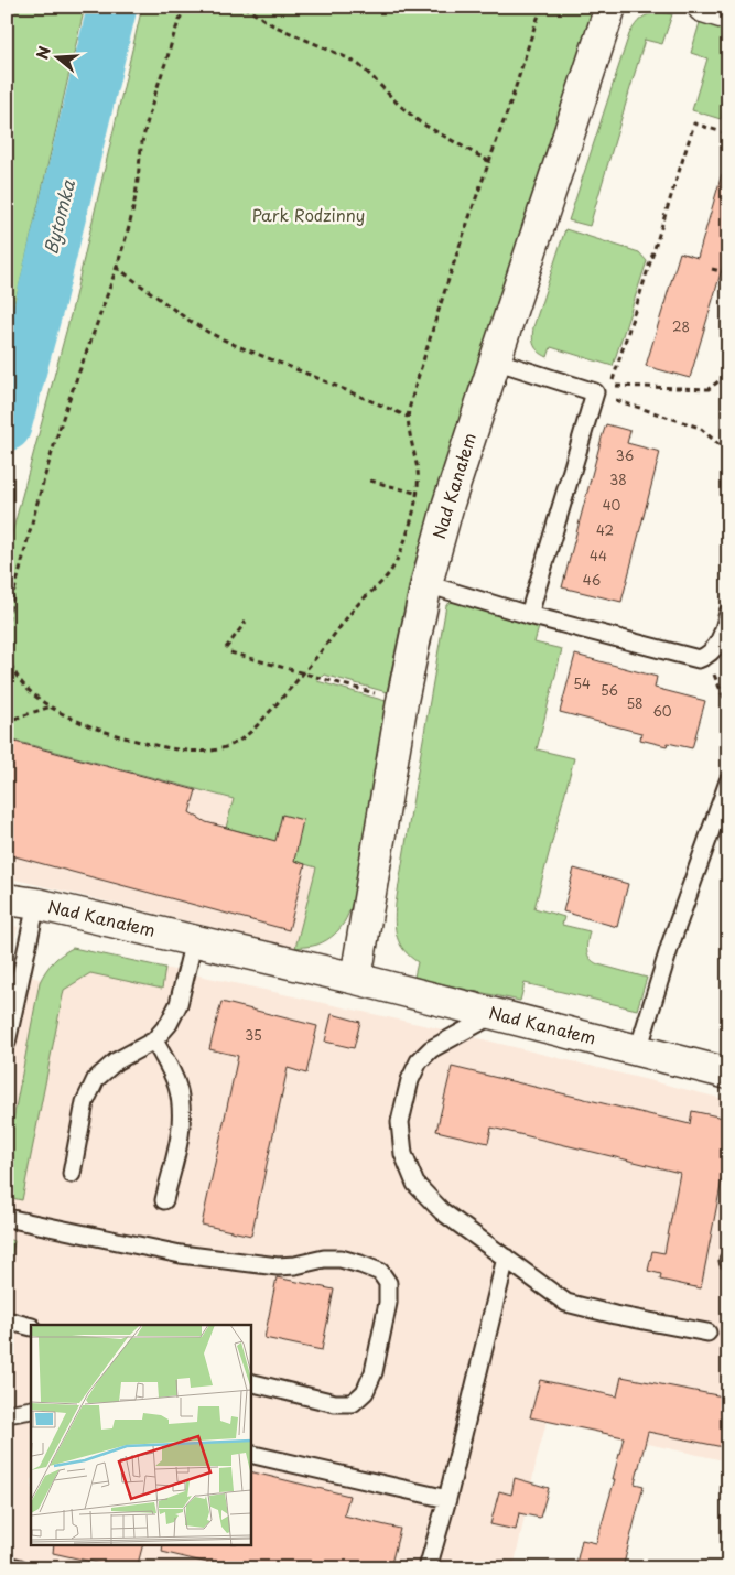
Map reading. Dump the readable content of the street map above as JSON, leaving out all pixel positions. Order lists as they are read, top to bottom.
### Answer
{
  "streets": {
    "street": ["Nad Kanałem"]
  },
  "water": ["Bytomka"],
  "parks": ["Park Rodzinny"],
  "house_numbers": [
    "28",
    "36",
    "38",
    "40",
    "42",
    "44",
    "46",
    "54",
    "56",
    "58",
    "60",
    "35"
  ],
  "north": "left"
}
